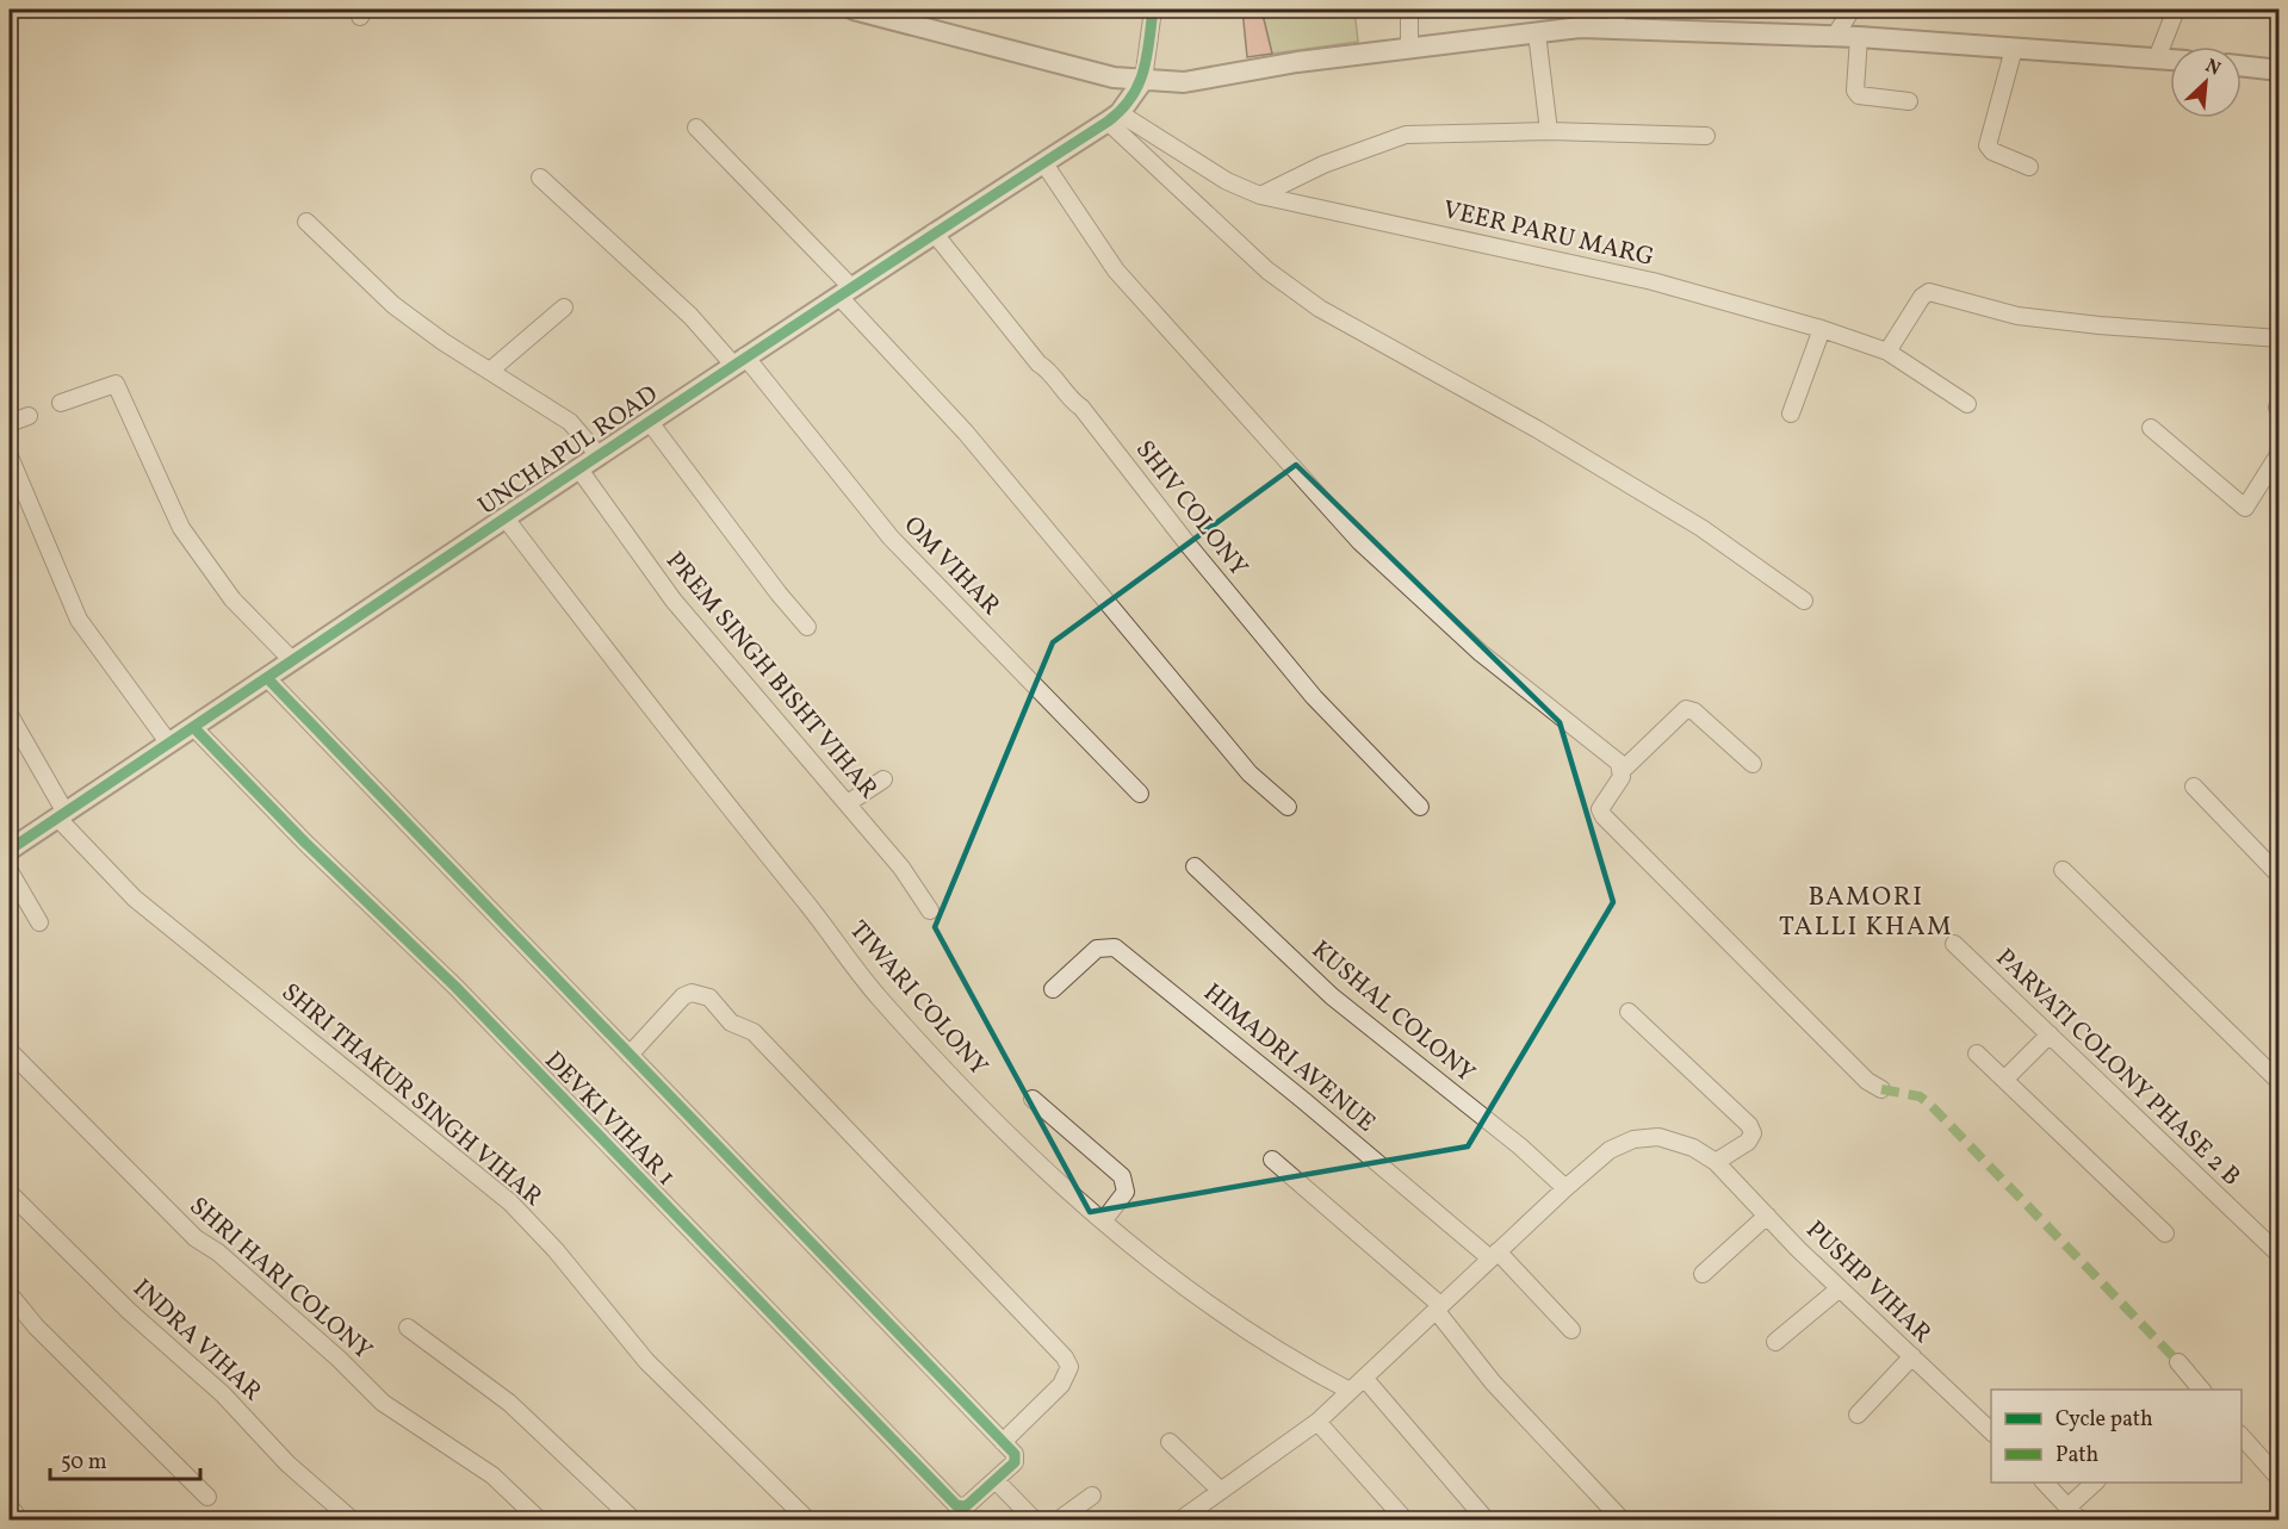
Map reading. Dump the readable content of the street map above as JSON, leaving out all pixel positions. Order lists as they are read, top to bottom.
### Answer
{
  "streets": {
    "street": [
      "VEER PARU MARG",
      "UNCHAPUL ROAD",
      "SHIV COLONY",
      "OM VIHAR",
      "PREM SINGH BISHT VIHAR",
      "TIWARI COLONY",
      "KUSHAL COLONY",
      "HIMADRI AVENUE",
      "PARVATI COLONY PHASE 2 B",
      "SHRI THAKUR SINGH VIHAR",
      "DEVKI VIHAR 1",
      "SHRI HARI COLONY",
      "PUSHP VIHAR",
      "INDRA VIHAR"
    ]
  },
  "crossings": [
    ["VEER PARU MARG", "UNCHAPUL ROAD"],
    ["UNCHAPUL ROAD", "SHIV COLONY"],
    ["UNCHAPUL ROAD", "OM VIHAR"],
    ["UNCHAPUL ROAD", "PREM SINGH BISHT VIHAR"],
    ["UNCHAPUL ROAD", "TIWARI COLONY"],
    ["UNCHAPUL ROAD", "SHRI THAKUR SINGH VIHAR"],
    ["UNCHAPUL ROAD", "DEVKI VIHAR 1"],
    ["TIWARI COLONY", "PUSHP VIHAR"],
    ["KUSHAL COLONY", "PUSHP VIHAR"],
    ["HIMADRI AVENUE", "PUSHP VIHAR"]
  ],
  "districts": ["BAMORI TALLI KHAM"],
  "legend": ["Cycle path", "Path"],
  "scale_bar": "50 m",
  "north": "top right"
}
